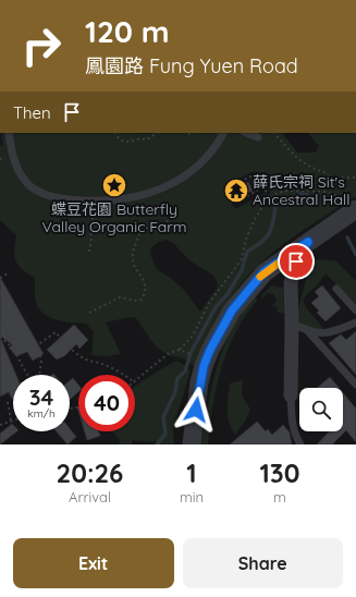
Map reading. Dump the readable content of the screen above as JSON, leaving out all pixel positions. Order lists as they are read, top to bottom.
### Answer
{
  "places": {
    "place": ["蝶豆花園 Butterfly Valley Organic Farm"],
    "temple": ["薛氏宗祠 Sit's Ancestral Hall"]
  },
  "page": {
    "turn": ["120 m", "鳳園路 Fung Yuen Road"],
    "then": "Then",
    "speed": "34 km/h",
    "limit": "40",
    "eta": [
      "20:26",
      "Arrival",
      "1",
      "min",
      "130",
      "m"
    ],
    "buttons": ["Exit", "Share"]
  }
}
